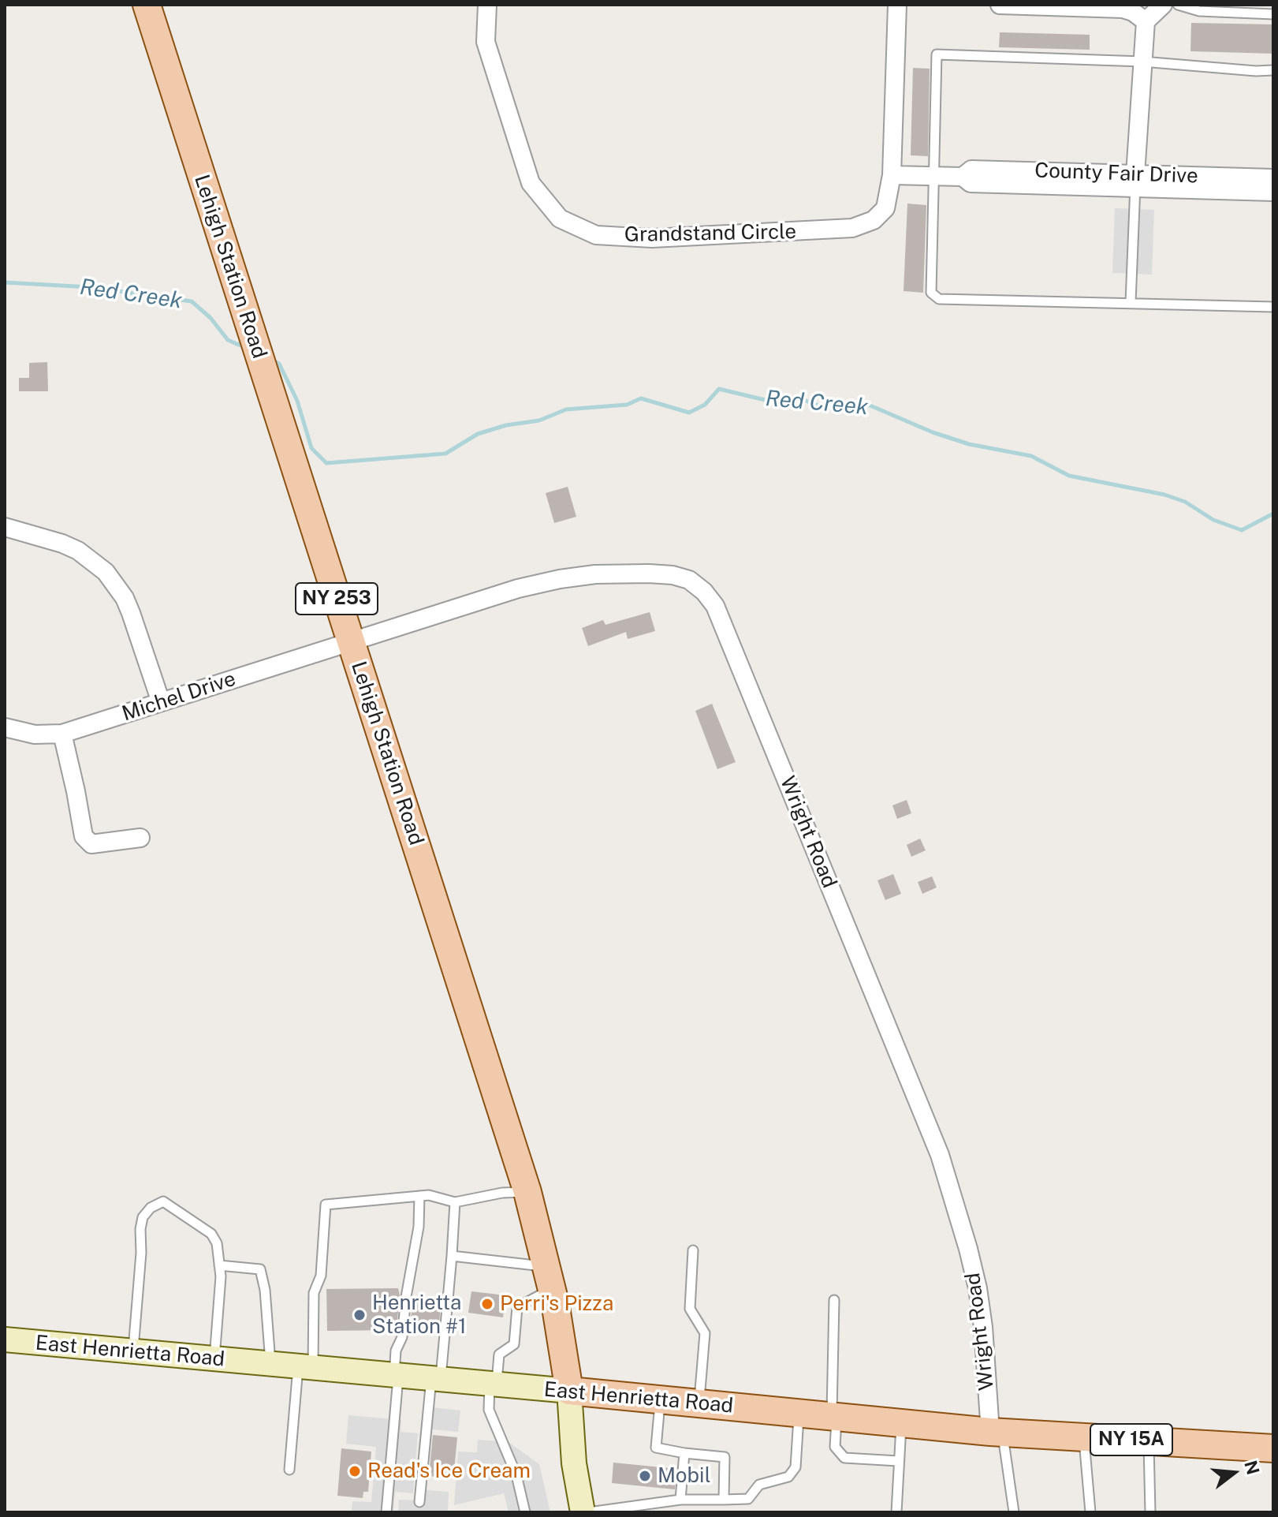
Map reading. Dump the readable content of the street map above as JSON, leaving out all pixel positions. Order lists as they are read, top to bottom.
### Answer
{
  "streets": {
    "main road": [
      "Lehigh Station Road",
      "NY 253",
      "East Henrietta Road",
      "NY 15A"
    ],
    "street": [
      "County Fair Drive",
      "Grandstand Circle",
      "Michel Drive",
      "Wright Road"
    ]
  },
  "crossings": [
    ["County Fair Drive", "Grandstand Circle"],
    ["Lehigh Station Road", "Michel Drive"],
    ["Lehigh Station Road", "Wright Road"],
    ["Lehigh Station Road", "East Henrietta Road"],
    ["Michel Drive", "Wright Road"],
    ["Wright Road", "East Henrietta Road"]
  ],
  "water": ["Red Creek"],
  "places": [
    "Perri's Pizza",
    "Henrietta Station #1",
    "Read's Ice Cream",
    "Mobil"
  ],
  "north": "right"
}
